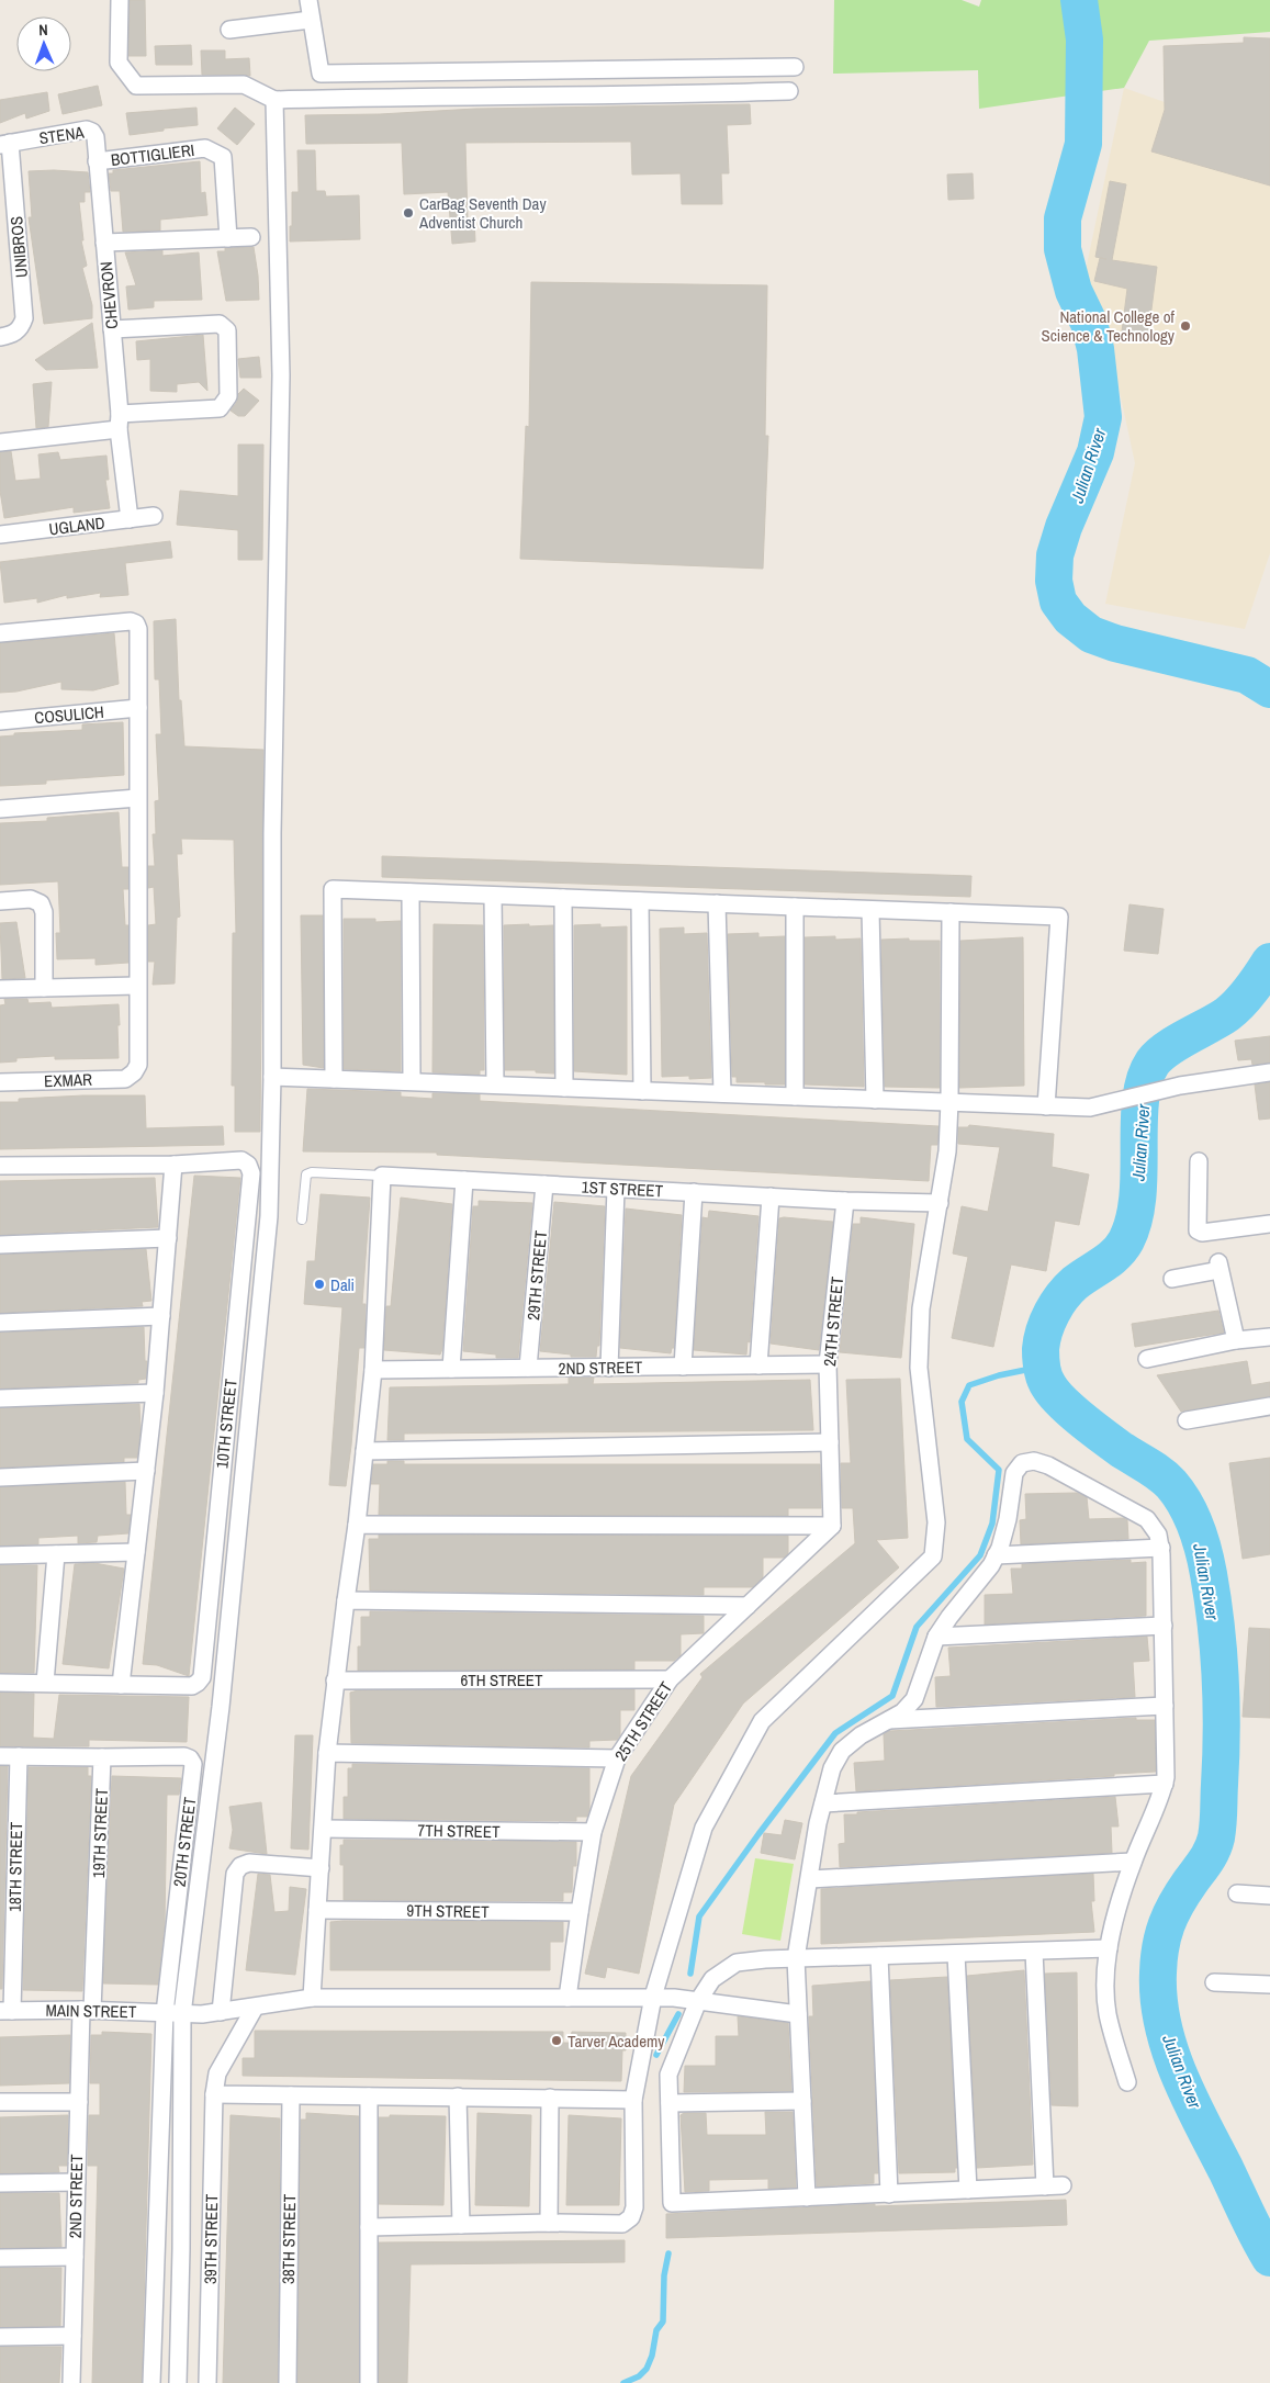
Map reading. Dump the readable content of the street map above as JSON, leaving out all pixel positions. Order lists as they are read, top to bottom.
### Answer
{
  "streets": {
    "street": [
      "STENA",
      "BOTTIGLIERI",
      "UNIBROS",
      "CHEVRON",
      "UGLAND",
      "COSULICH",
      "EXMAR",
      "1ST STREET",
      "29TH STREET",
      "24TH STREET",
      "2ND STREET",
      "10TH STREET",
      "6TH STREET",
      "25TH STREET",
      "7TH STREET",
      "19TH STREET",
      "20TH STREET",
      "18TH STREET",
      "9TH STREET",
      "MAIN STREET",
      "39TH STREET",
      "38TH STREET"
    ]
  },
  "crossings": [
    ["STENA", "BOTTIGLIERI"],
    ["STENA", "UNIBROS"],
    ["STENA", "CHEVRON"],
    ["BOTTIGLIERI", "CHEVRON"],
    ["CHEVRON", "UGLAND"],
    ["1ST STREET", "29TH STREET"],
    ["1ST STREET", "24TH STREET"],
    ["29TH STREET", "2ND STREET"],
    ["24TH STREET", "2ND STREET"],
    ["2ND STREET", "19TH STREET"],
    ["2ND STREET", "MAIN STREET"],
    ["6TH STREET", "25TH STREET"],
    ["25TH STREET", "7TH STREET"],
    ["25TH STREET", "9TH STREET"],
    ["25TH STREET", "MAIN STREET"],
    ["19TH STREET", "20TH STREET"],
    ["19TH STREET", "MAIN STREET"],
    ["20TH STREET", "MAIN STREET"],
    ["18TH STREET", "MAIN STREET"],
    ["MAIN STREET", "39TH STREET"]
  ],
  "water": ["Julian River"],
  "places": [
    "CarBag Seventh Day Adventist Church",
    "National College of Science & Technology",
    "Dali",
    "Tarver Academy"
  ],
  "north": "top"
}
